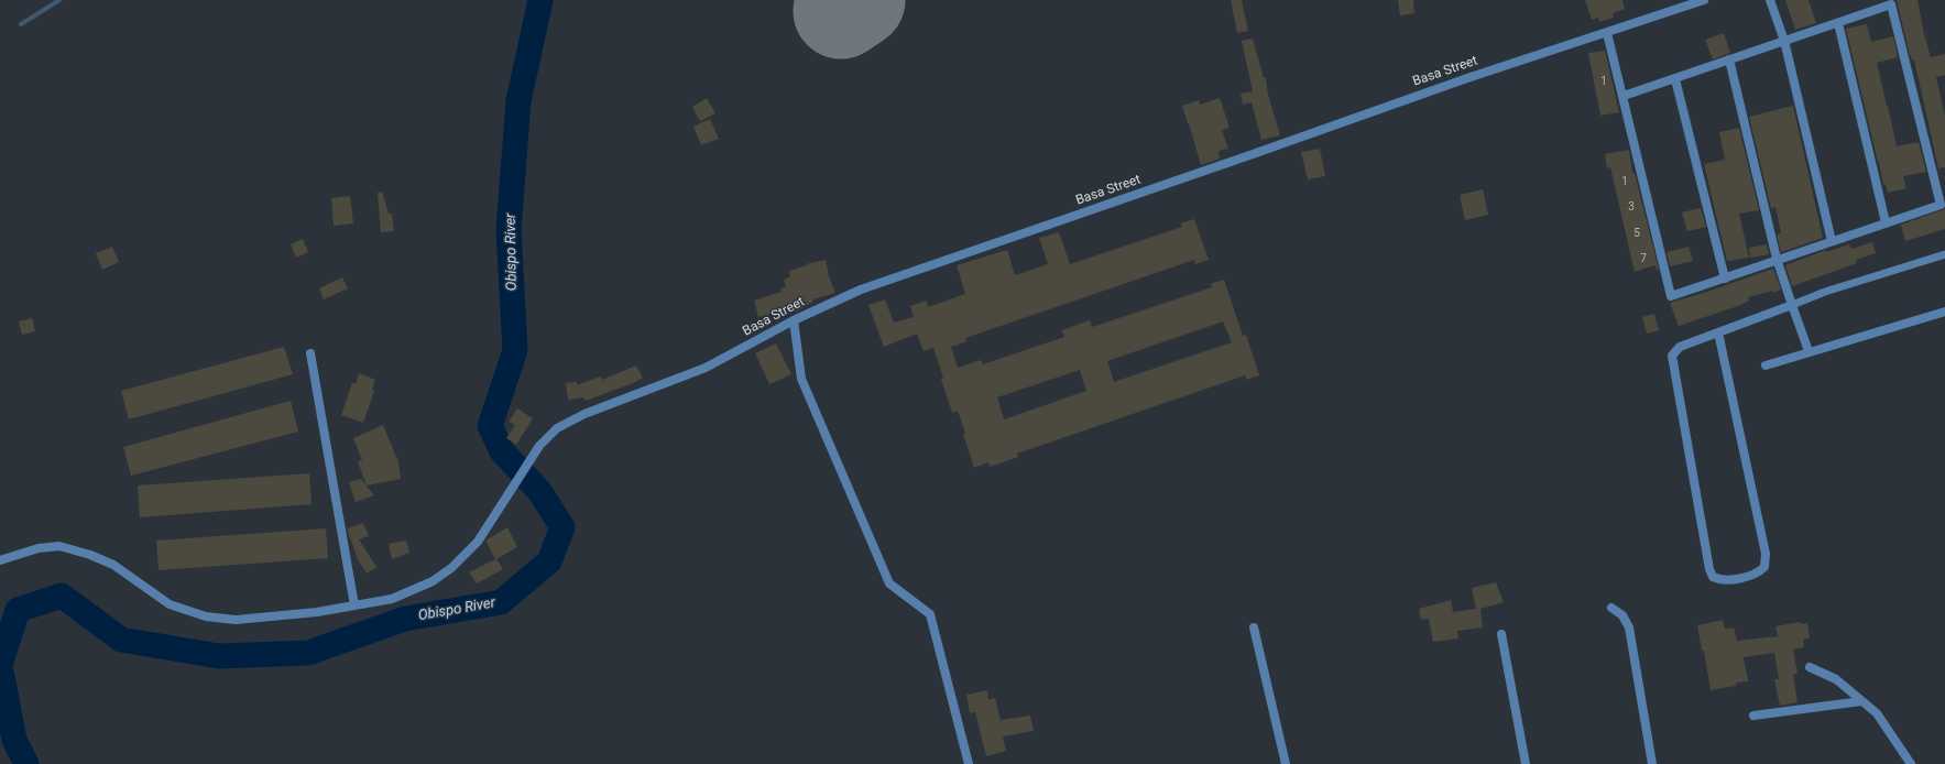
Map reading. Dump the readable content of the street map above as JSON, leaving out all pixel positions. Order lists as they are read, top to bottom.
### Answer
{
  "streets": {
    "street": ["Basa Street"]
  },
  "water": ["Obispo River"],
  "house_numbers": [
    "1",
    "1",
    "3",
    "5",
    "7"
  ]
}
